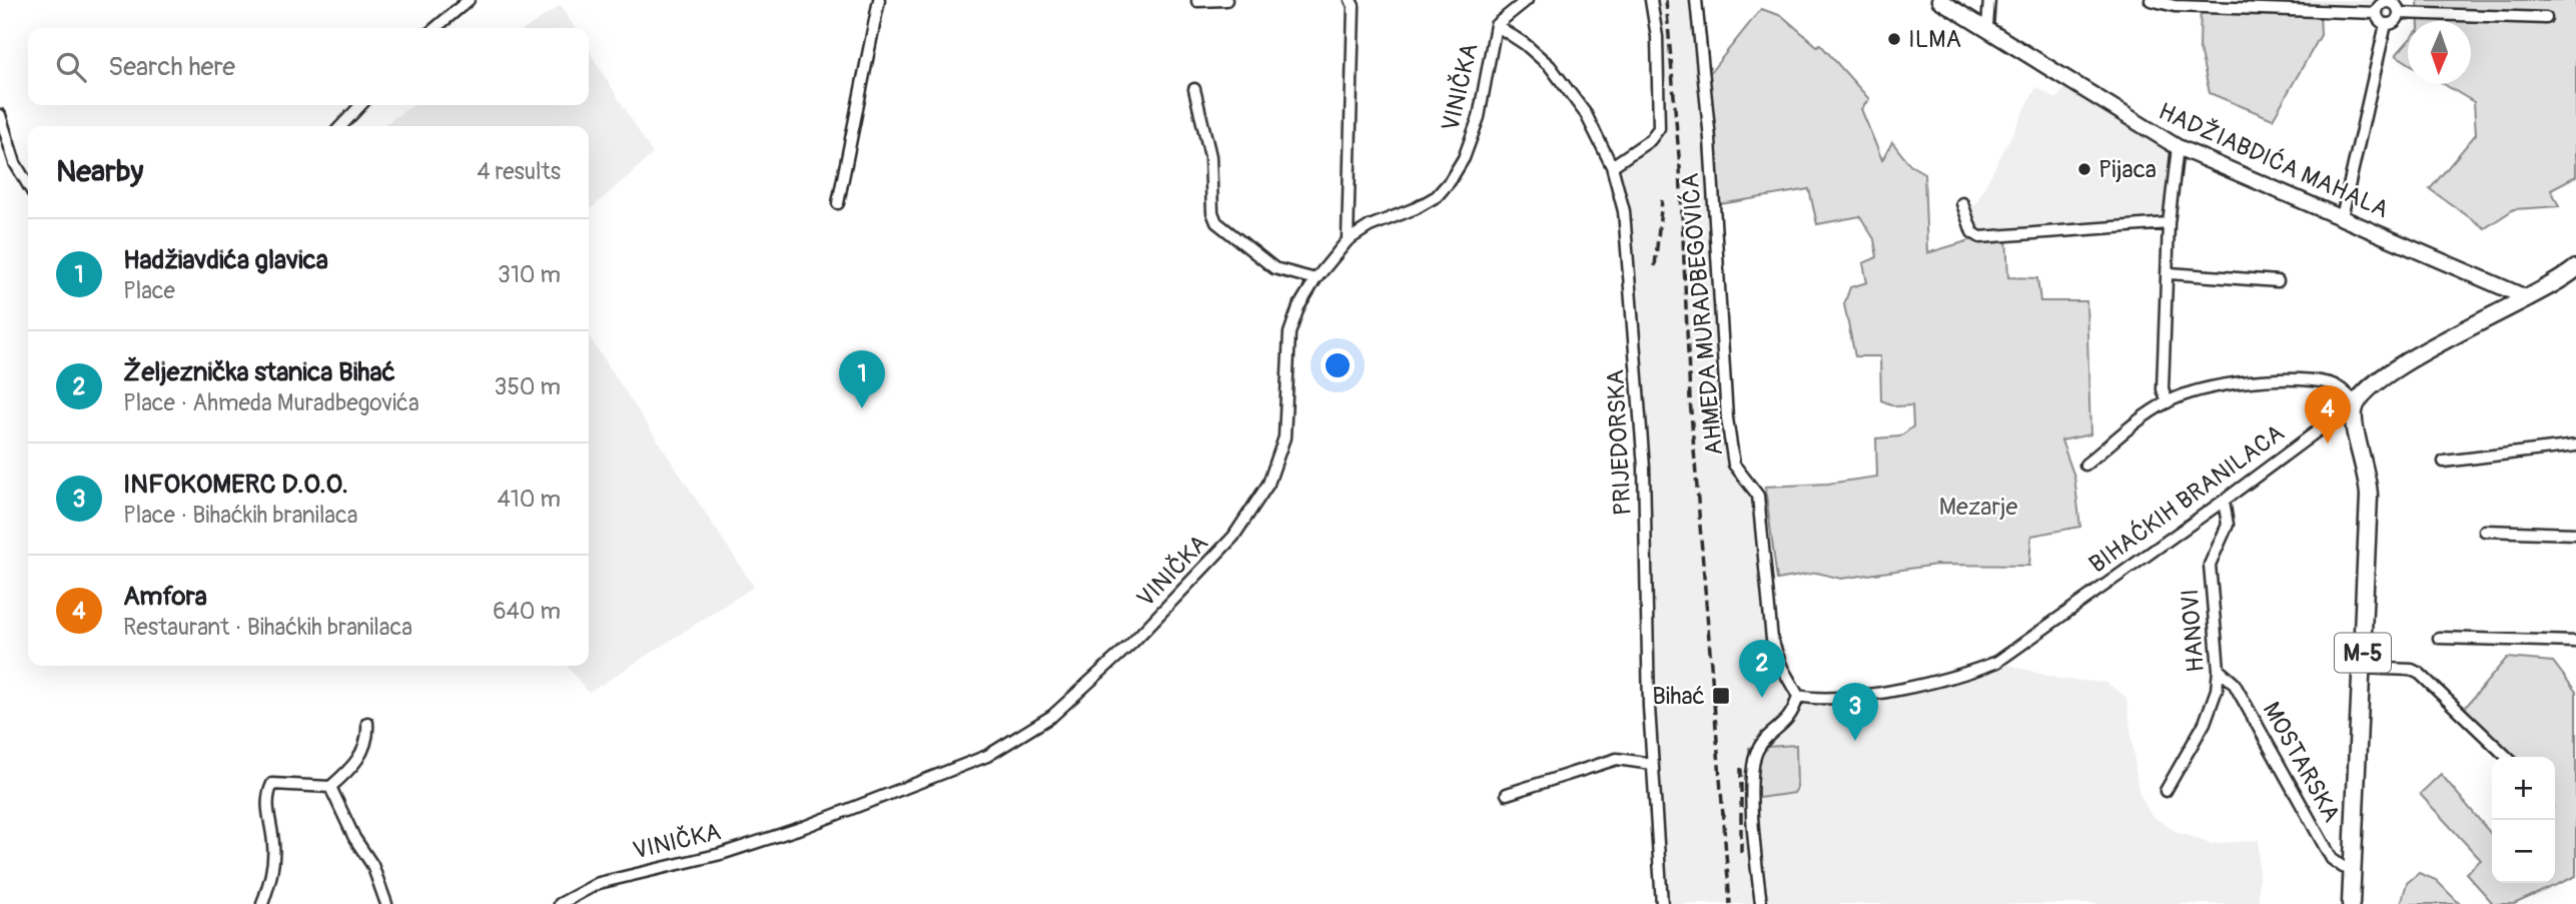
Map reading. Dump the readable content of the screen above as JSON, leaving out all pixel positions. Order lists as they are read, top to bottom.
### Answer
{
  "streets": {
    "main road": ["BIHAĆKIH BRANILACA", "M-5"],
    "street": [
      "VINIČKA",
      "HADŽIABDIĆA MAHALA",
      "AHMEDA MURADBEGOVIĆA",
      "PRIJEDORSKA",
      "HANOVI",
      "MOSTARSKA"
    ]
  },
  "crossings": [
    ["VINIČKA", "PRIJEDORSKA"],
    ["HADŽIABDIĆA MAHALA", "BIHAĆKIH BRANILACA"],
    ["AHMEDA MURADBEGOVIĆA", "BIHAĆKIH BRANILACA"],
    ["BIHAĆKIH BRANILACA", "HANOVI"],
    ["BIHAĆKIH BRANILACA", "M-5"],
    ["HANOVI", "MOSTARSKA"],
    ["M-5", "MOSTARSKA"]
  ],
  "parks": ["Mezarje"],
  "places": {
    "other": ["ILMA", "Pijaca"],
    "transit": ["Bihać"]
  },
  "north": "bottom",
  "page": {
    "search": "Search here",
    "heading": ["Nearby", "4 results"],
    "list": [
      {
        "mark": "1",
        "name": "Hadžiavdića glavica",
        "note": "Place",
        "value": "310 m"
      },
      {
        "mark": "2",
        "name": "Željeznička stanica Bihać",
        "note": "Place · Ahmeda Muradbegovića",
        "value": "350 m"
      },
      {
        "mark": "3",
        "name": "INFOKOMERC D.O.O.",
        "note": "Place · Bihaćkih branilaca",
        "value": "410 m"
      },
      {
        "mark": "4",
        "name": "Amfora",
        "note": "Restaurant · Bihaćkih branilaca",
        "value": "640 m"
      }
    ],
    "pins": [
      "1",
      "4",
      "2",
      "3"
    ],
    "map_buttons": ["+", "−"]
  }
}
